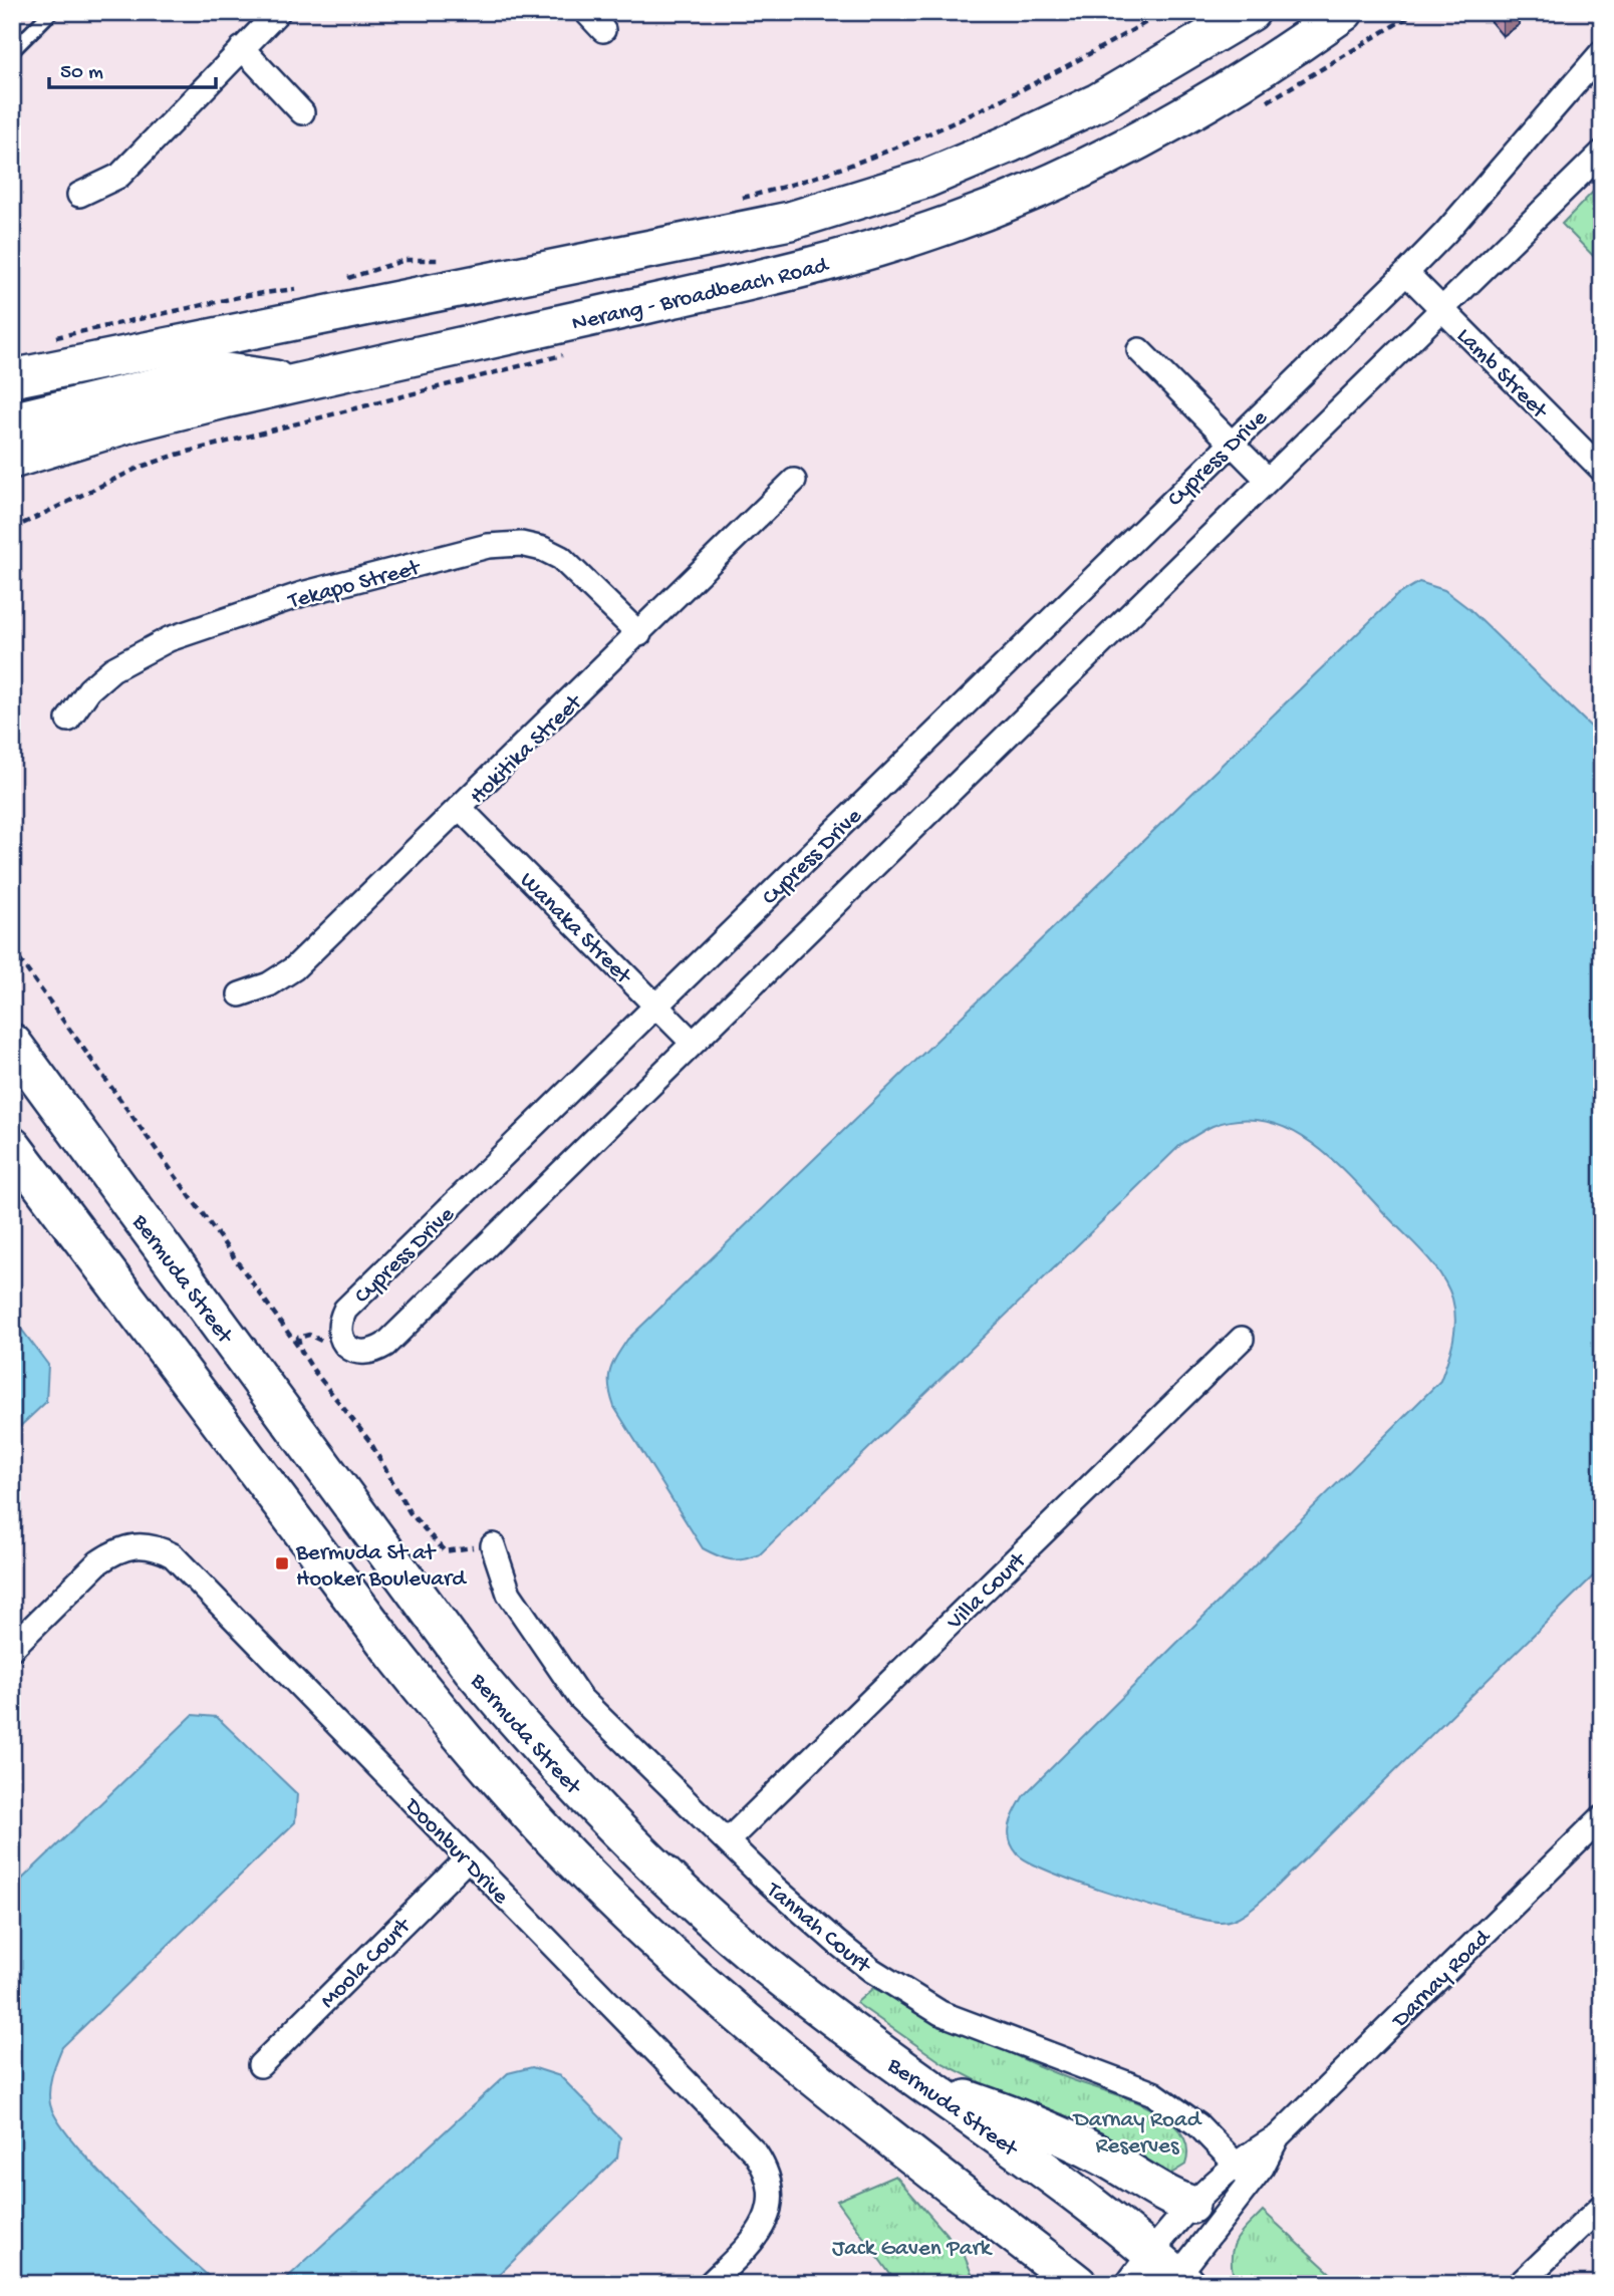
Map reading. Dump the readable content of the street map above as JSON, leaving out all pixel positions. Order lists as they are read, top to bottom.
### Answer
{
  "streets": {
    "main road": ["Nerang - Broadbeach Road", "Bermuda Street"],
    "street": [
      "Lamb Street",
      "Cypress Drive",
      "Tekapo Street",
      "Hokitika Street",
      "Wanaka Street",
      "Villa Court",
      "Doonbur Drive",
      "Tannah Court",
      "Moola Court",
      "Darnay Road"
    ]
  },
  "crossings": [
    ["Lamb Street", "Cypress Drive"],
    ["Cypress Drive", "Wanaka Street"],
    ["Tekapo Street", "Hokitika Street"],
    ["Hokitika Street", "Wanaka Street"],
    ["Bermuda Street", "Darnay Road"],
    ["Villa Court", "Tannah Court"],
    ["Doonbur Drive", "Moola Court"],
    ["Tannah Court", "Darnay Road"]
  ],
  "parks": ["Darnay Road Reserves", "Jack Gaven Park"],
  "places": {
    "transit": ["Bermuda St at Hooker Boulevard"]
  },
  "scale_bar": "50 m"
}
